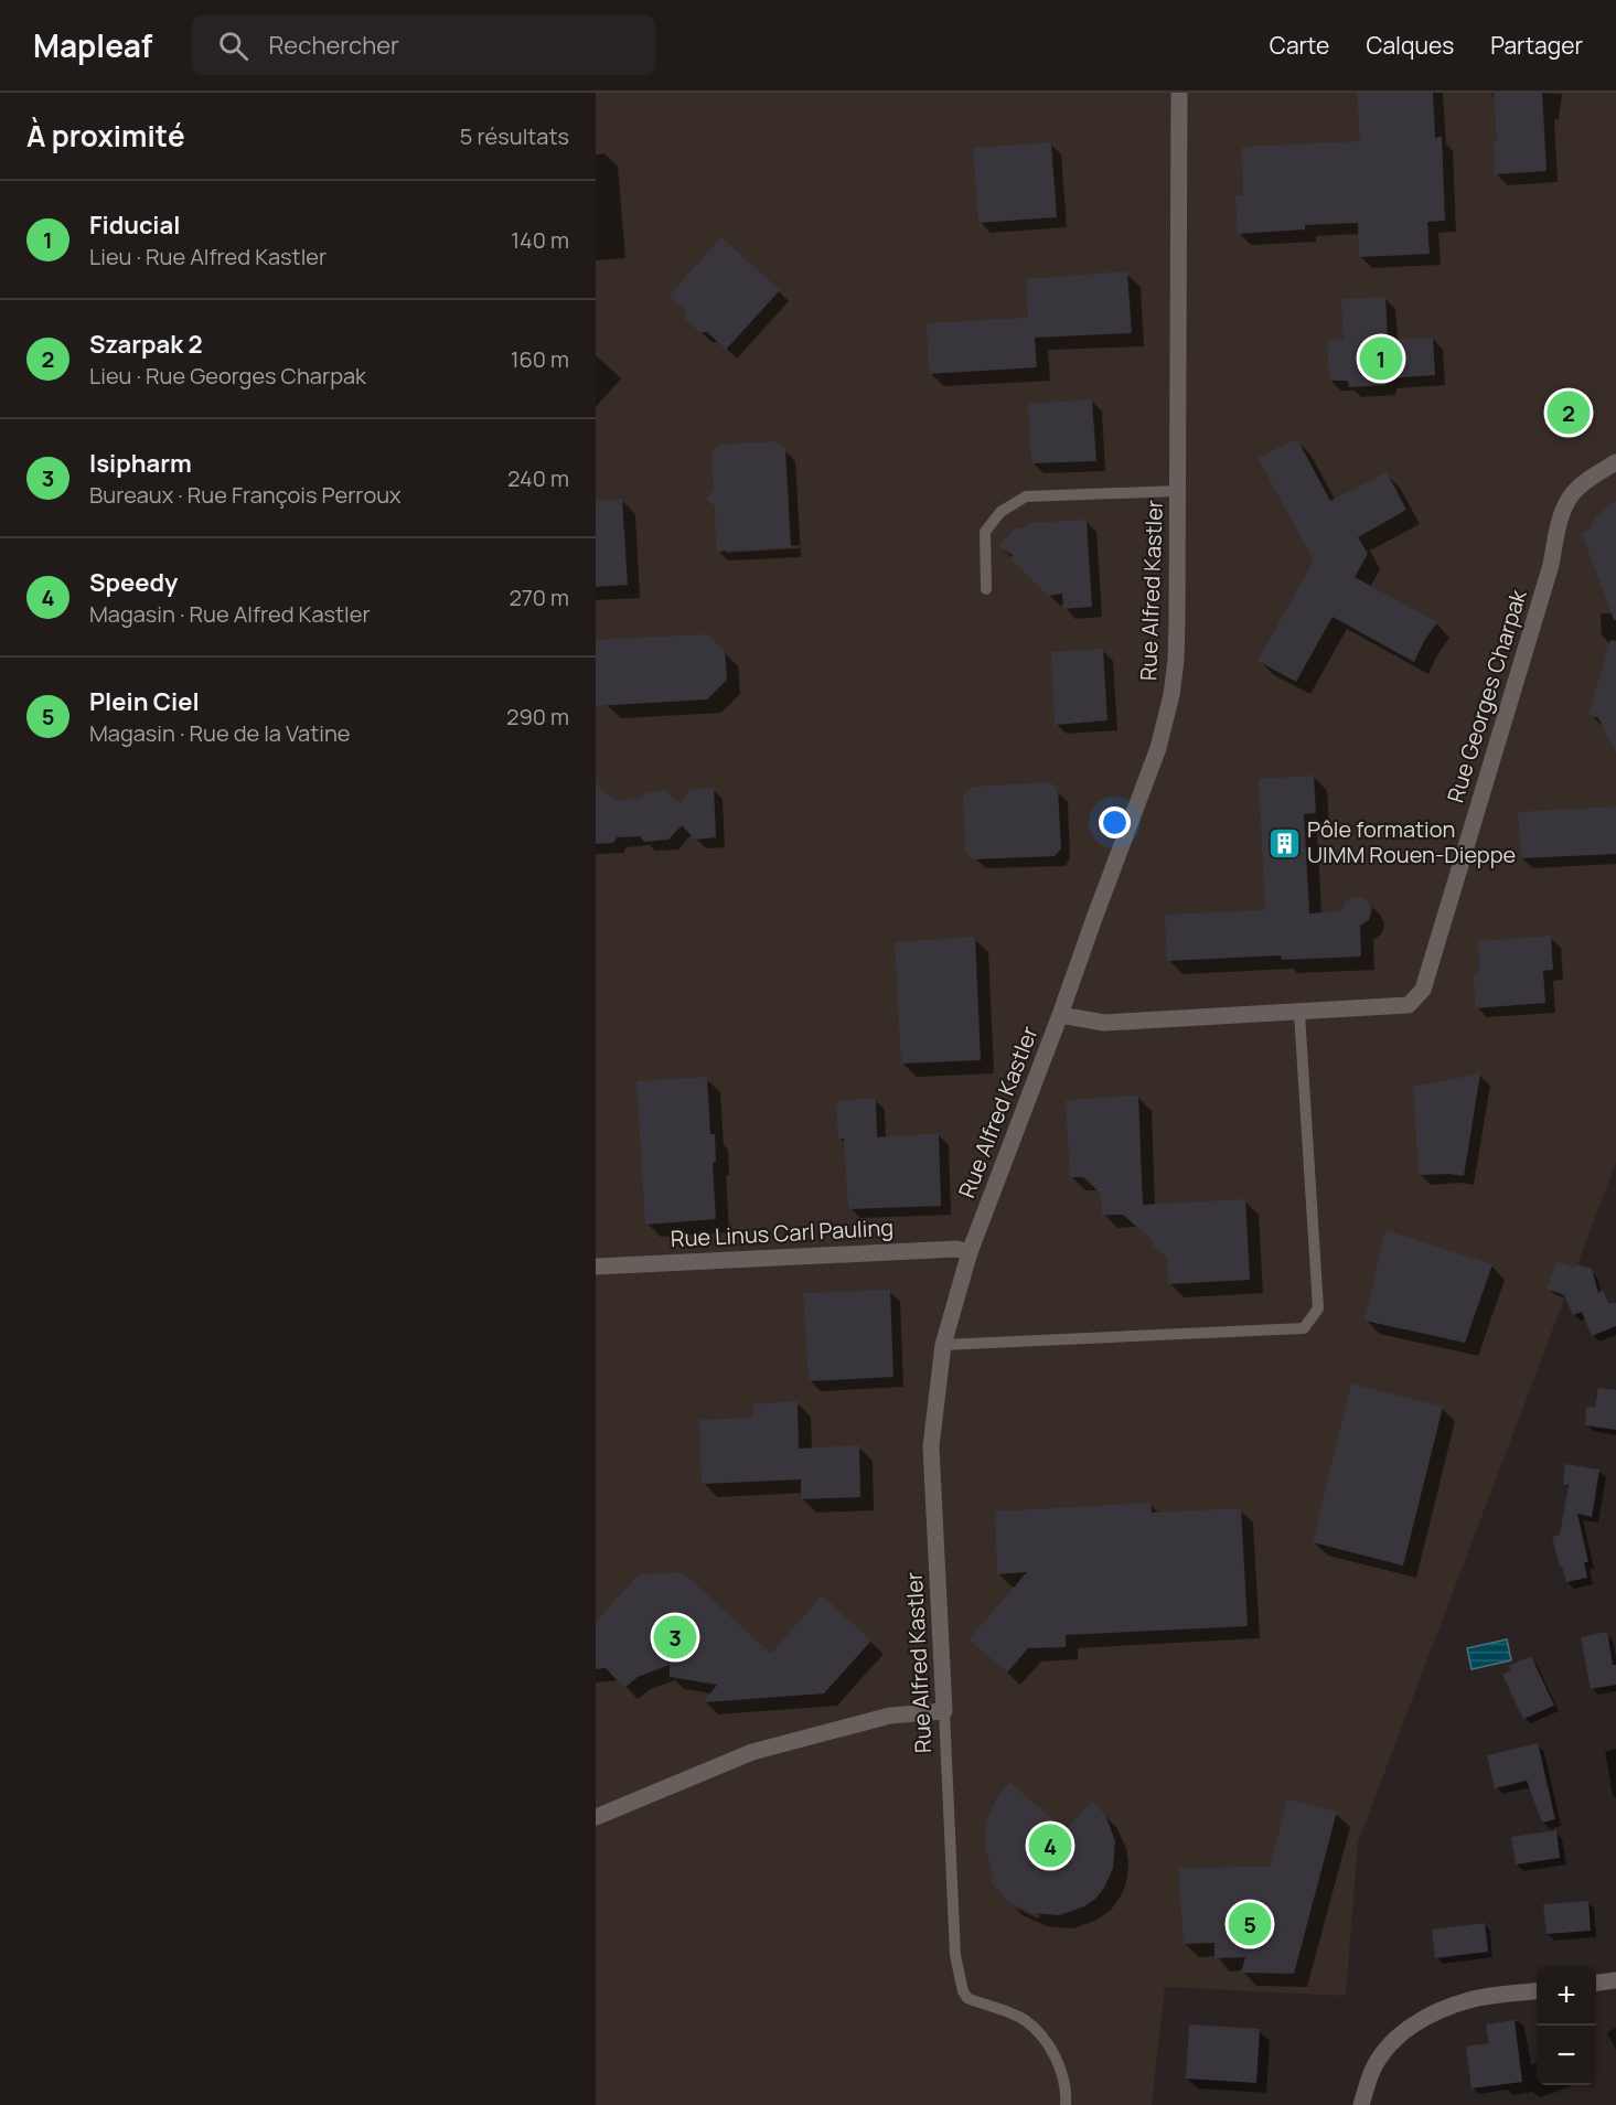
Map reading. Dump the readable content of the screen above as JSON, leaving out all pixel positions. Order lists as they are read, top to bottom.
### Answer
{
  "streets": {
    "street": ["Rue Alfred Kastler", "Rue Georges Charpak", "Rue Linus Carl Pauling"]
  },
  "crossings": [
    ["Rue Alfred Kastler", "Rue Georges Charpak"],
    ["Rue Alfred Kastler", "Rue Linus Carl Pauling"]
  ],
  "places": {
    "building": ["Pôle formation UIMM Rouen-Dieppe"]
  },
  "page": {
    "header": "Mapleaf",
    "search": "Rechercher",
    "nav": ["Carte", "Calques", "Partager"],
    "heading": ["À proximité", "5 résultats"],
    "list": [
      {
        "mark": "1",
        "name": "Fiducial",
        "note": "Lieu · Rue Alfred Kastler",
        "value": "140 m"
      },
      {
        "mark": "2",
        "name": "Szarpak 2",
        "note": "Lieu · Rue Georges Charpak",
        "value": "160 m"
      },
      {
        "mark": "3",
        "name": "Isipharm",
        "note": "Bureaux · Rue François Perroux",
        "value": "240 m"
      },
      {
        "mark": "4",
        "name": "Speedy",
        "note": "Magasin · Rue Alfred Kastler",
        "value": "270 m"
      },
      {
        "mark": "5",
        "name": "Plein Ciel",
        "note": "Magasin · Rue de la Vatine",
        "value": "290 m"
      }
    ],
    "pins": [
      "1",
      "2",
      "3",
      "4",
      "5"
    ],
    "map_buttons": ["+", "−"]
  }
}
